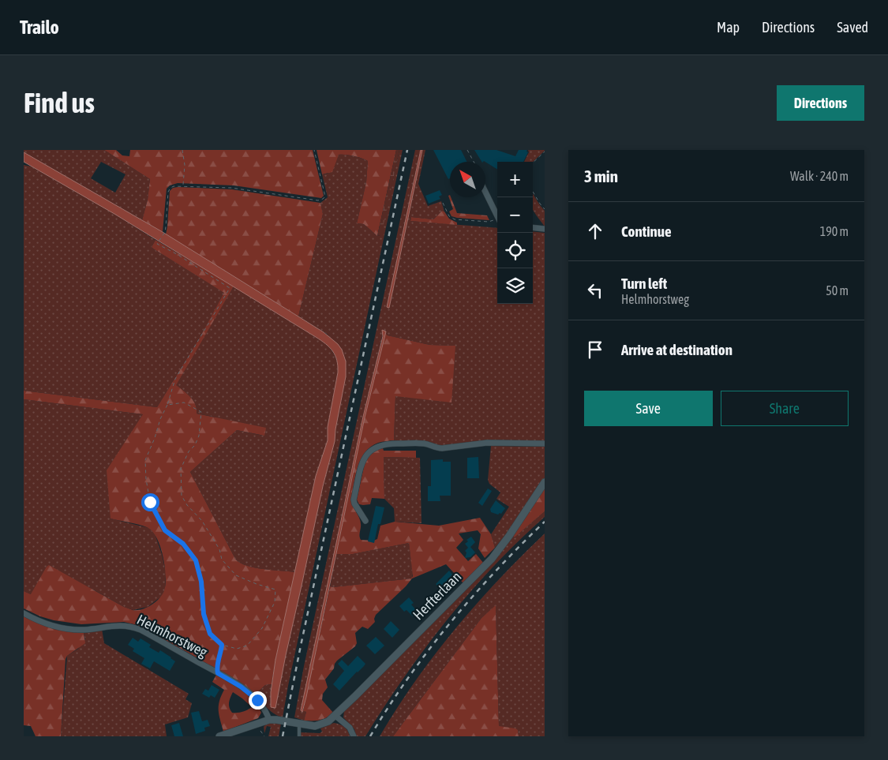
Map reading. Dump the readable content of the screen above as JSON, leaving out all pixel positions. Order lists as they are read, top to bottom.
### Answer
{
  "streets": {
    "street": ["Herfterlaan", "Helmhorstweg"]
  },
  "crossings": [
    ["Herfterlaan", "Helmhorstweg"]
  ],
  "north": "top left",
  "page": {
    "header": "Trailo",
    "nav": ["Map", "Directions", "Saved"],
    "buttons": [
      "Directions",
      ["Save", "Share"]
    ],
    "title": "Find us",
    "heading": ["3 min", "Walk · 240 m"],
    "map_buttons": ["+", "−"],
    "list": [
      ["Continue", "190 m"],
      ["Turn left", "Helmhorstweg", "50 m"],
      "Arrive at destination"
    ]
  }
}
